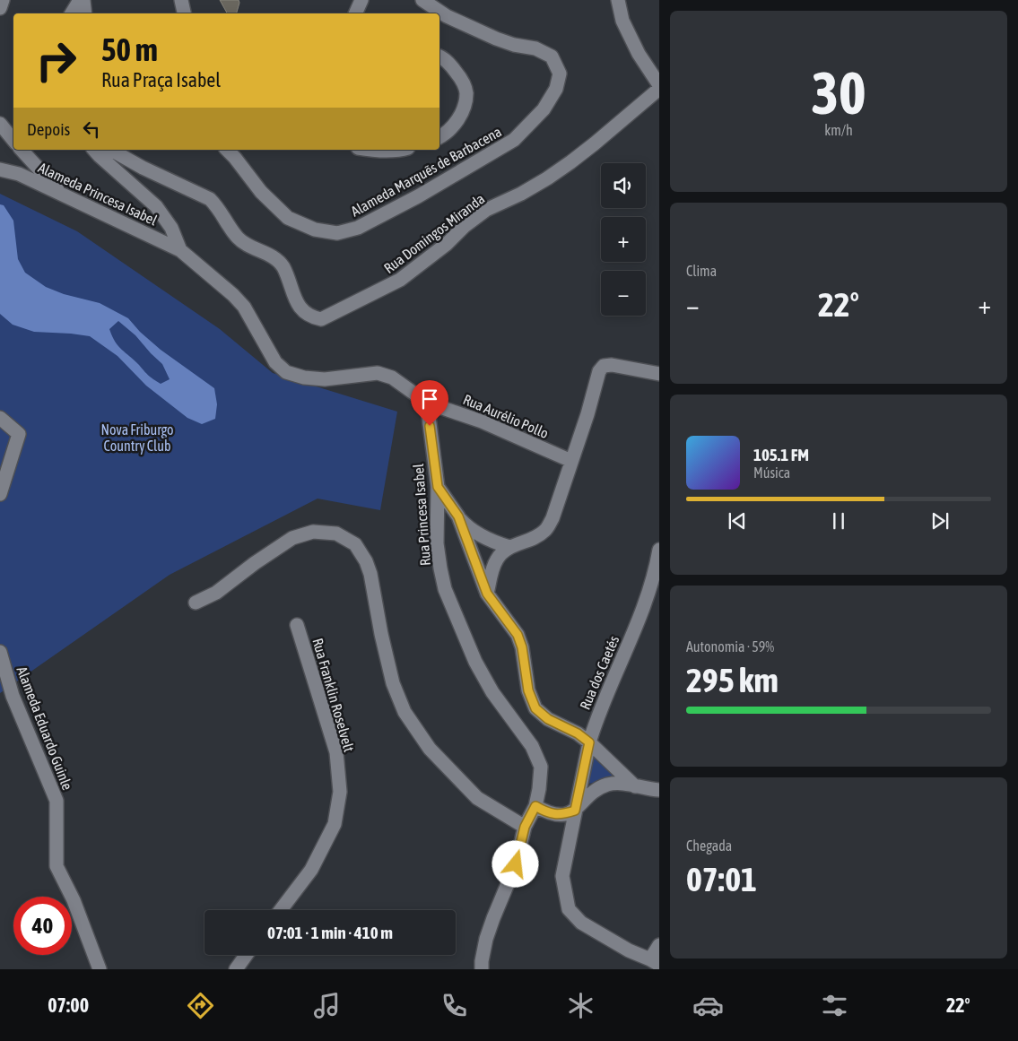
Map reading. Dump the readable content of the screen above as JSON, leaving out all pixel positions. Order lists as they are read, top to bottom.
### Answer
{
  "streets": {
    "street": [
      "Alameda Marquẽs de Barbacena",
      "Alameda Princesa Isabel",
      "Rua Domingos Miranda",
      "Rua Aurélio Pollo",
      "Rua Princesa Isabel",
      "Rua dos Caetés",
      "Rua Franklin Roselvelt",
      "Alameda Eduardo Guinle"
    ]
  },
  "crossings": [
    ["Rua Aurélio Pollo", "Rua Princesa Isabel"]
  ],
  "parks": ["Nova Friburgo Country Club"],
  "page": {
    "tile": [
      ["30", "km/h"],
      "Clima",
      ["Autonomia · 59%", "295 km"],
      ["Chegada", "07:01"]
    ],
    "turn": ["50 m", "Rua Praça Isabel"],
    "then": "Depois",
    "map_buttons": ["+", "−"],
    "heat": ["−", "22°", "+"],
    "song": ["105.1 FM", "Música"],
    "limit": "40",
    "trip": "07:01 · 1 min · 410 m",
    "tabs": ["07:00", "22°"]
  }
}
